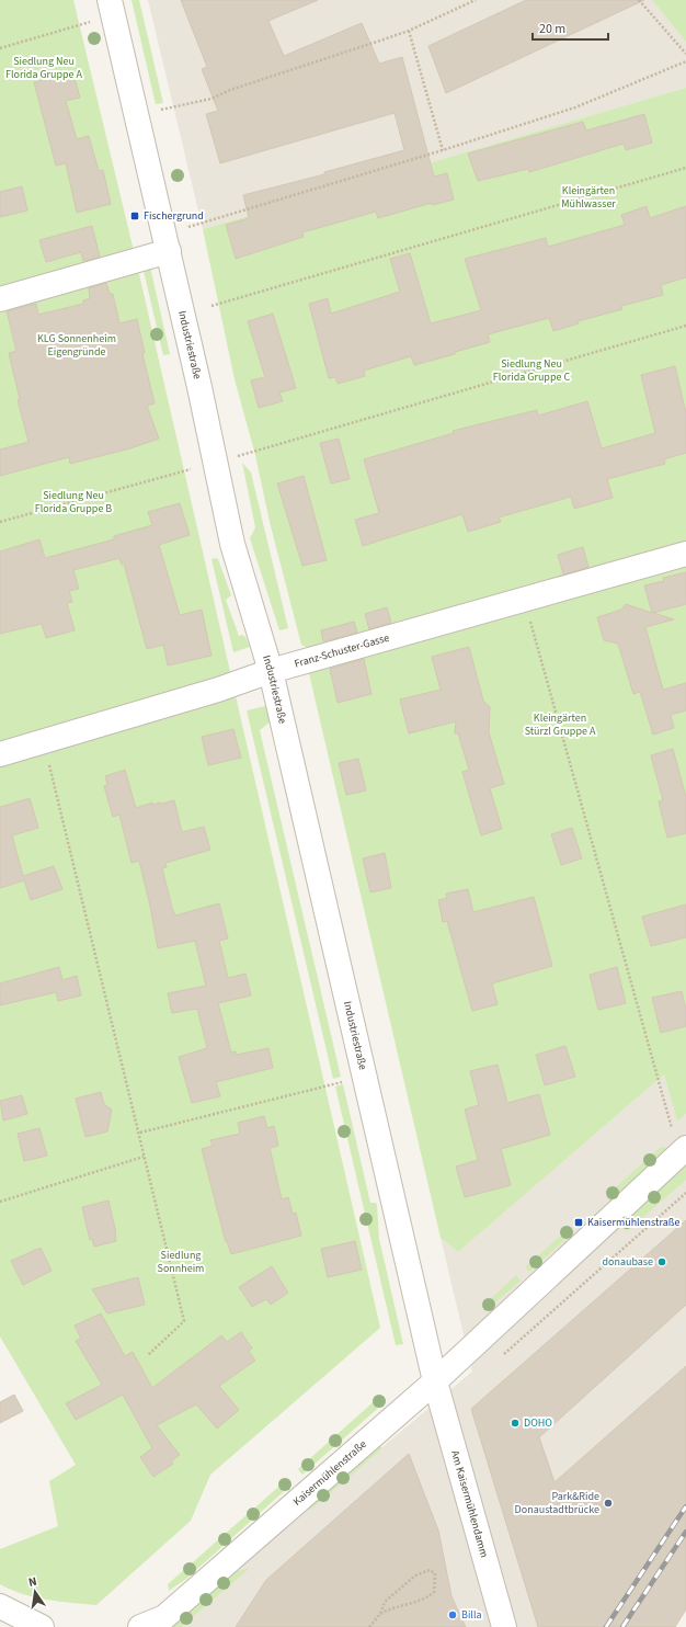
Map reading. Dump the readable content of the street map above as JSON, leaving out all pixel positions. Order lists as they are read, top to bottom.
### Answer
{
  "streets": {
    "street": [
      "Industriestraße",
      "Franz-Schuster-Gasse",
      "Kaisermühlenstraße",
      "Am Kaisermühlendamm"
    ]
  },
  "crossings": [
    ["Industriestraße", "Franz-Schuster-Gasse"],
    ["Industriestraße", "Kaisermühlenstraße"],
    ["Industriestraße", "Am Kaisermühlendamm"],
    ["Kaisermühlenstraße", "Am Kaisermühlendamm"]
  ],
  "parks": [
    "Siedlung Neu Florida Gruppe A",
    "Kleingärten Mühlwasser",
    "KLG Sonnenheim Eigengründe",
    "Siedlung Neu Florida Gruppe C",
    "Siedlung Neu Florida Gruppe B",
    "Kleingärten Stürzl Gruppe A",
    "Siedlung Sonnheim"
  ],
  "places": {
    "transit": ["Fischergrund", "Kaisermühlenstraße"],
    "other": [
      "donaubase",
      "DOHO",
      "Park&Ride Donaustadtbrücke",
      "Billa"
    ]
  },
  "scale_bar": "20 m",
  "north": "top"
}
